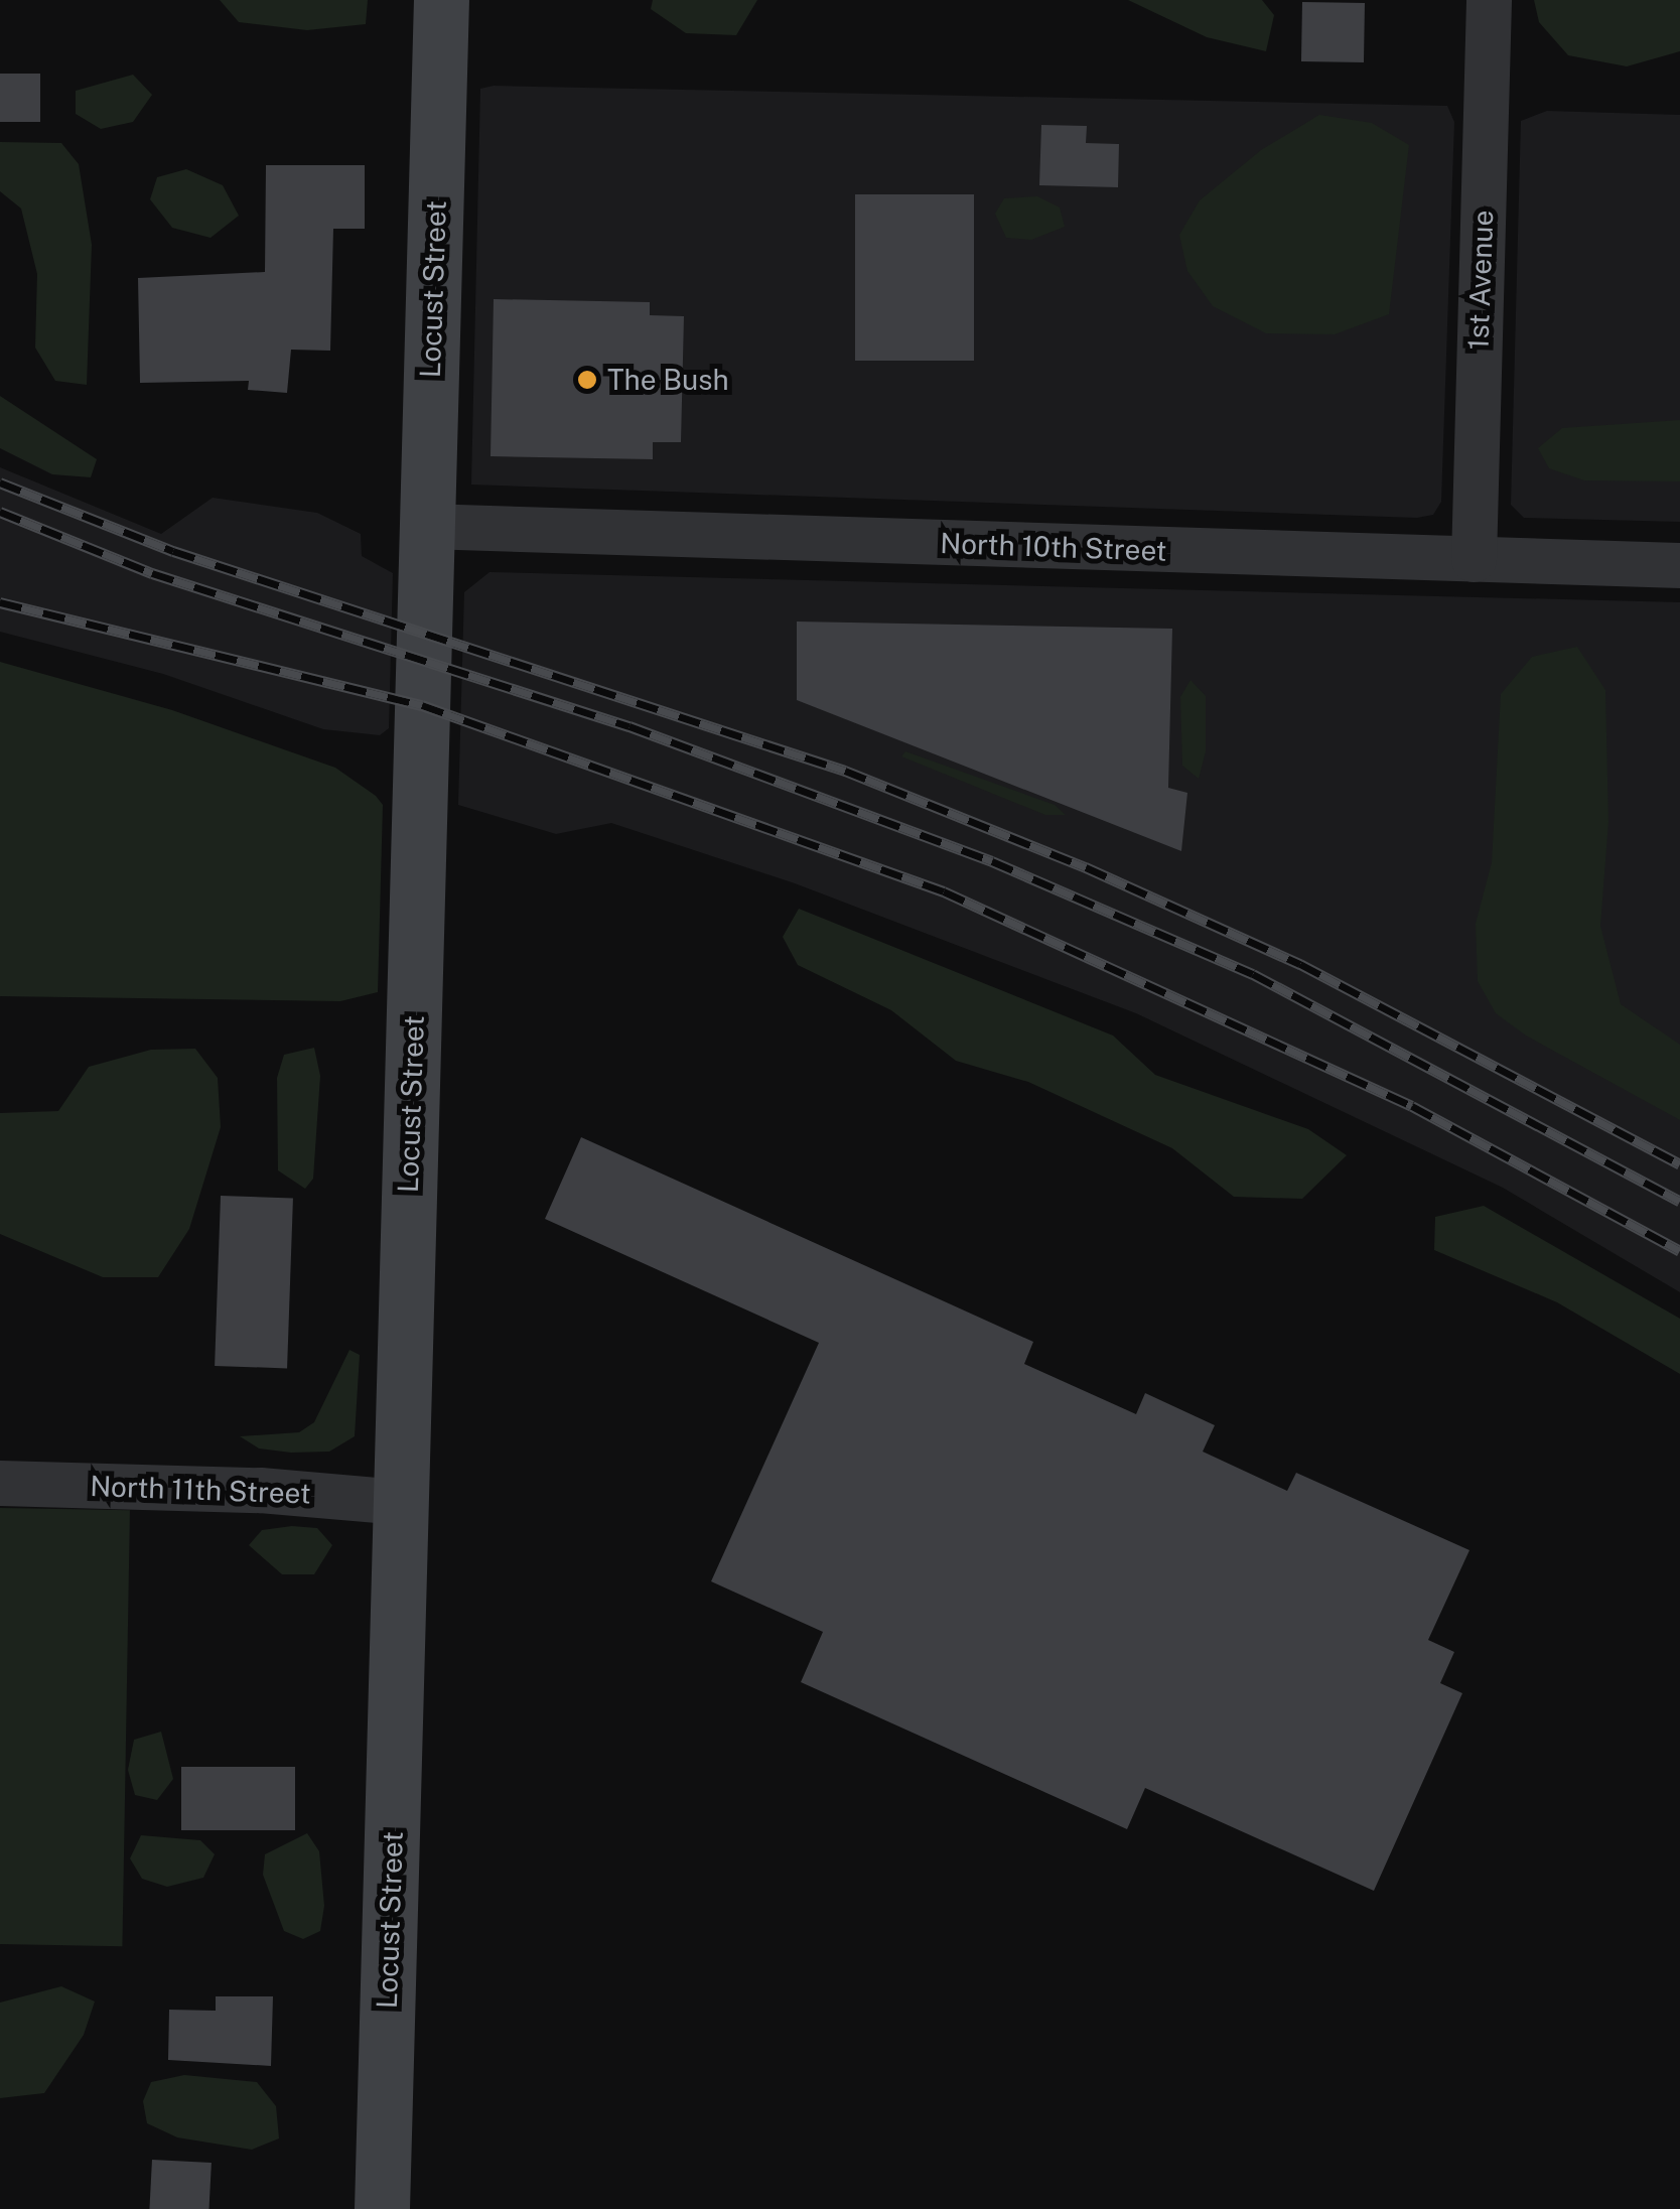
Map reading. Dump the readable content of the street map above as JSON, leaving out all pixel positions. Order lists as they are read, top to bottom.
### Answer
{
  "streets": {
    "street": [
      "1st Avenue",
      "Locust Street",
      "North 10th Street",
      "North 11th Street"
    ]
  },
  "crossings": [
    ["1st Avenue", "North 10th Street"],
    ["Locust Street", "North 10th Street"],
    ["Locust Street", "North 11th Street"]
  ],
  "places": ["The Bush"]
}
